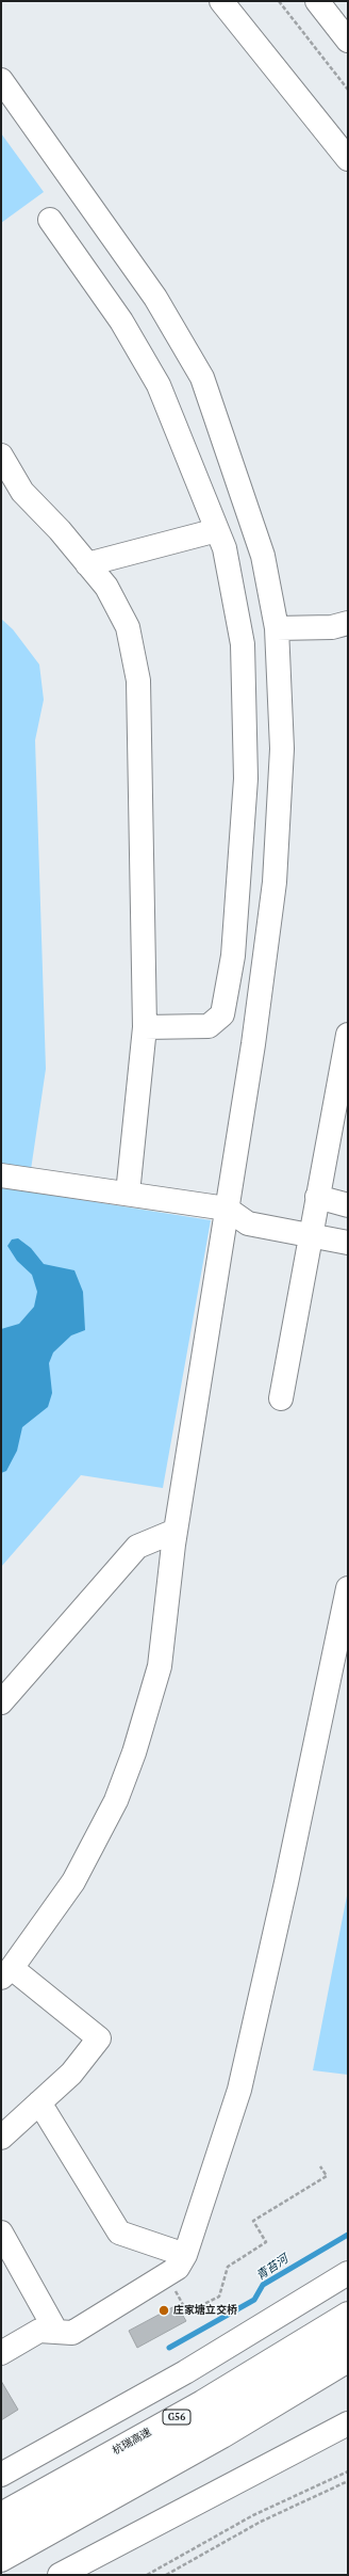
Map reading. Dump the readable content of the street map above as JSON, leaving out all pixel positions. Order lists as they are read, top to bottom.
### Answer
{
  "streets": {
    "main road": ["G56", "杭瑞高速"]
  },
  "water": ["青苔河"],
  "places": ["庄家塘立交桥"]
}
